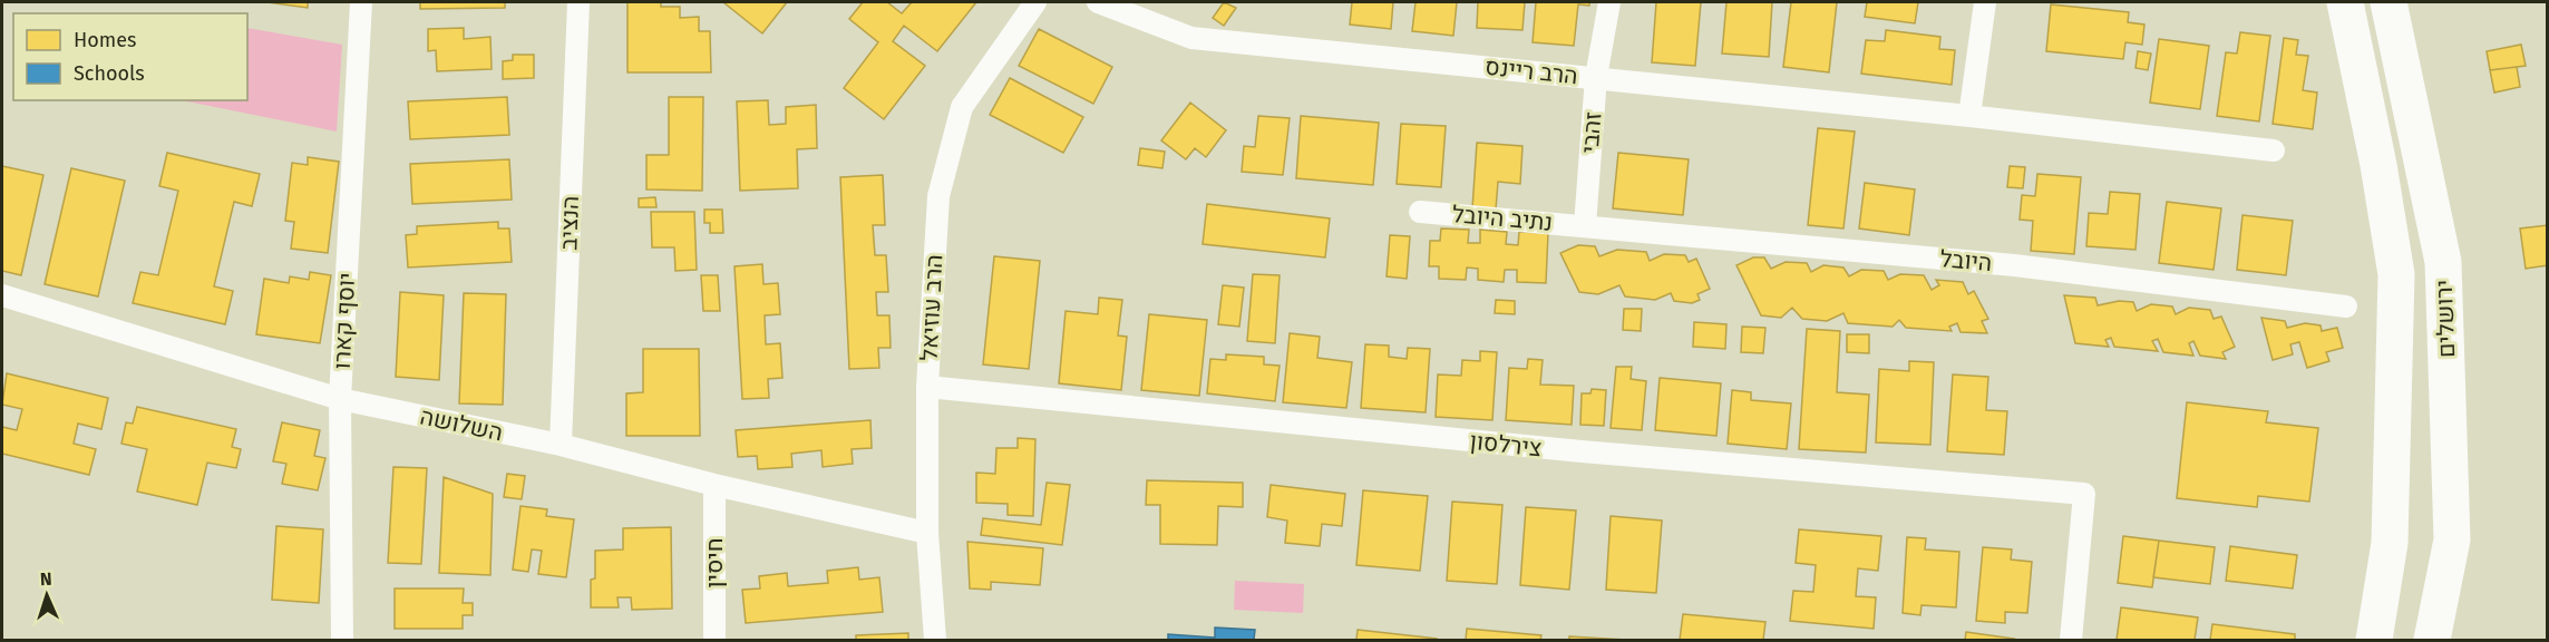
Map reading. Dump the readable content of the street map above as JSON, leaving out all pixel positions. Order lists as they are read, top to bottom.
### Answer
{
  "streets": {
    "highway": ["ירושלים"],
    "street": [
      "הרב ריינס",
      "זהבי",
      "נתיב היובל",
      "הנציב",
      "היובל",
      "הרב עוזיאל",
      "יוסף קארו",
      "השלושה",
      "צירלסון",
      "חיסין"
    ]
  },
  "crossings": [
    ["הרב ריינס", "זהבי"],
    ["זהבי", "נתיב היובל"],
    ["זהבי", "היובל"],
    ["נתיב היובל", "היובל"],
    ["הנציב", "השלושה"],
    ["הרב עוזיאל", "השלושה"],
    ["הרב עוזיאל", "צירלסון"],
    ["יוסף קארו", "השלושה"],
    ["השלושה", "חיסין"]
  ],
  "legend": ["Homes", "Schools"],
  "north": "top"
}
